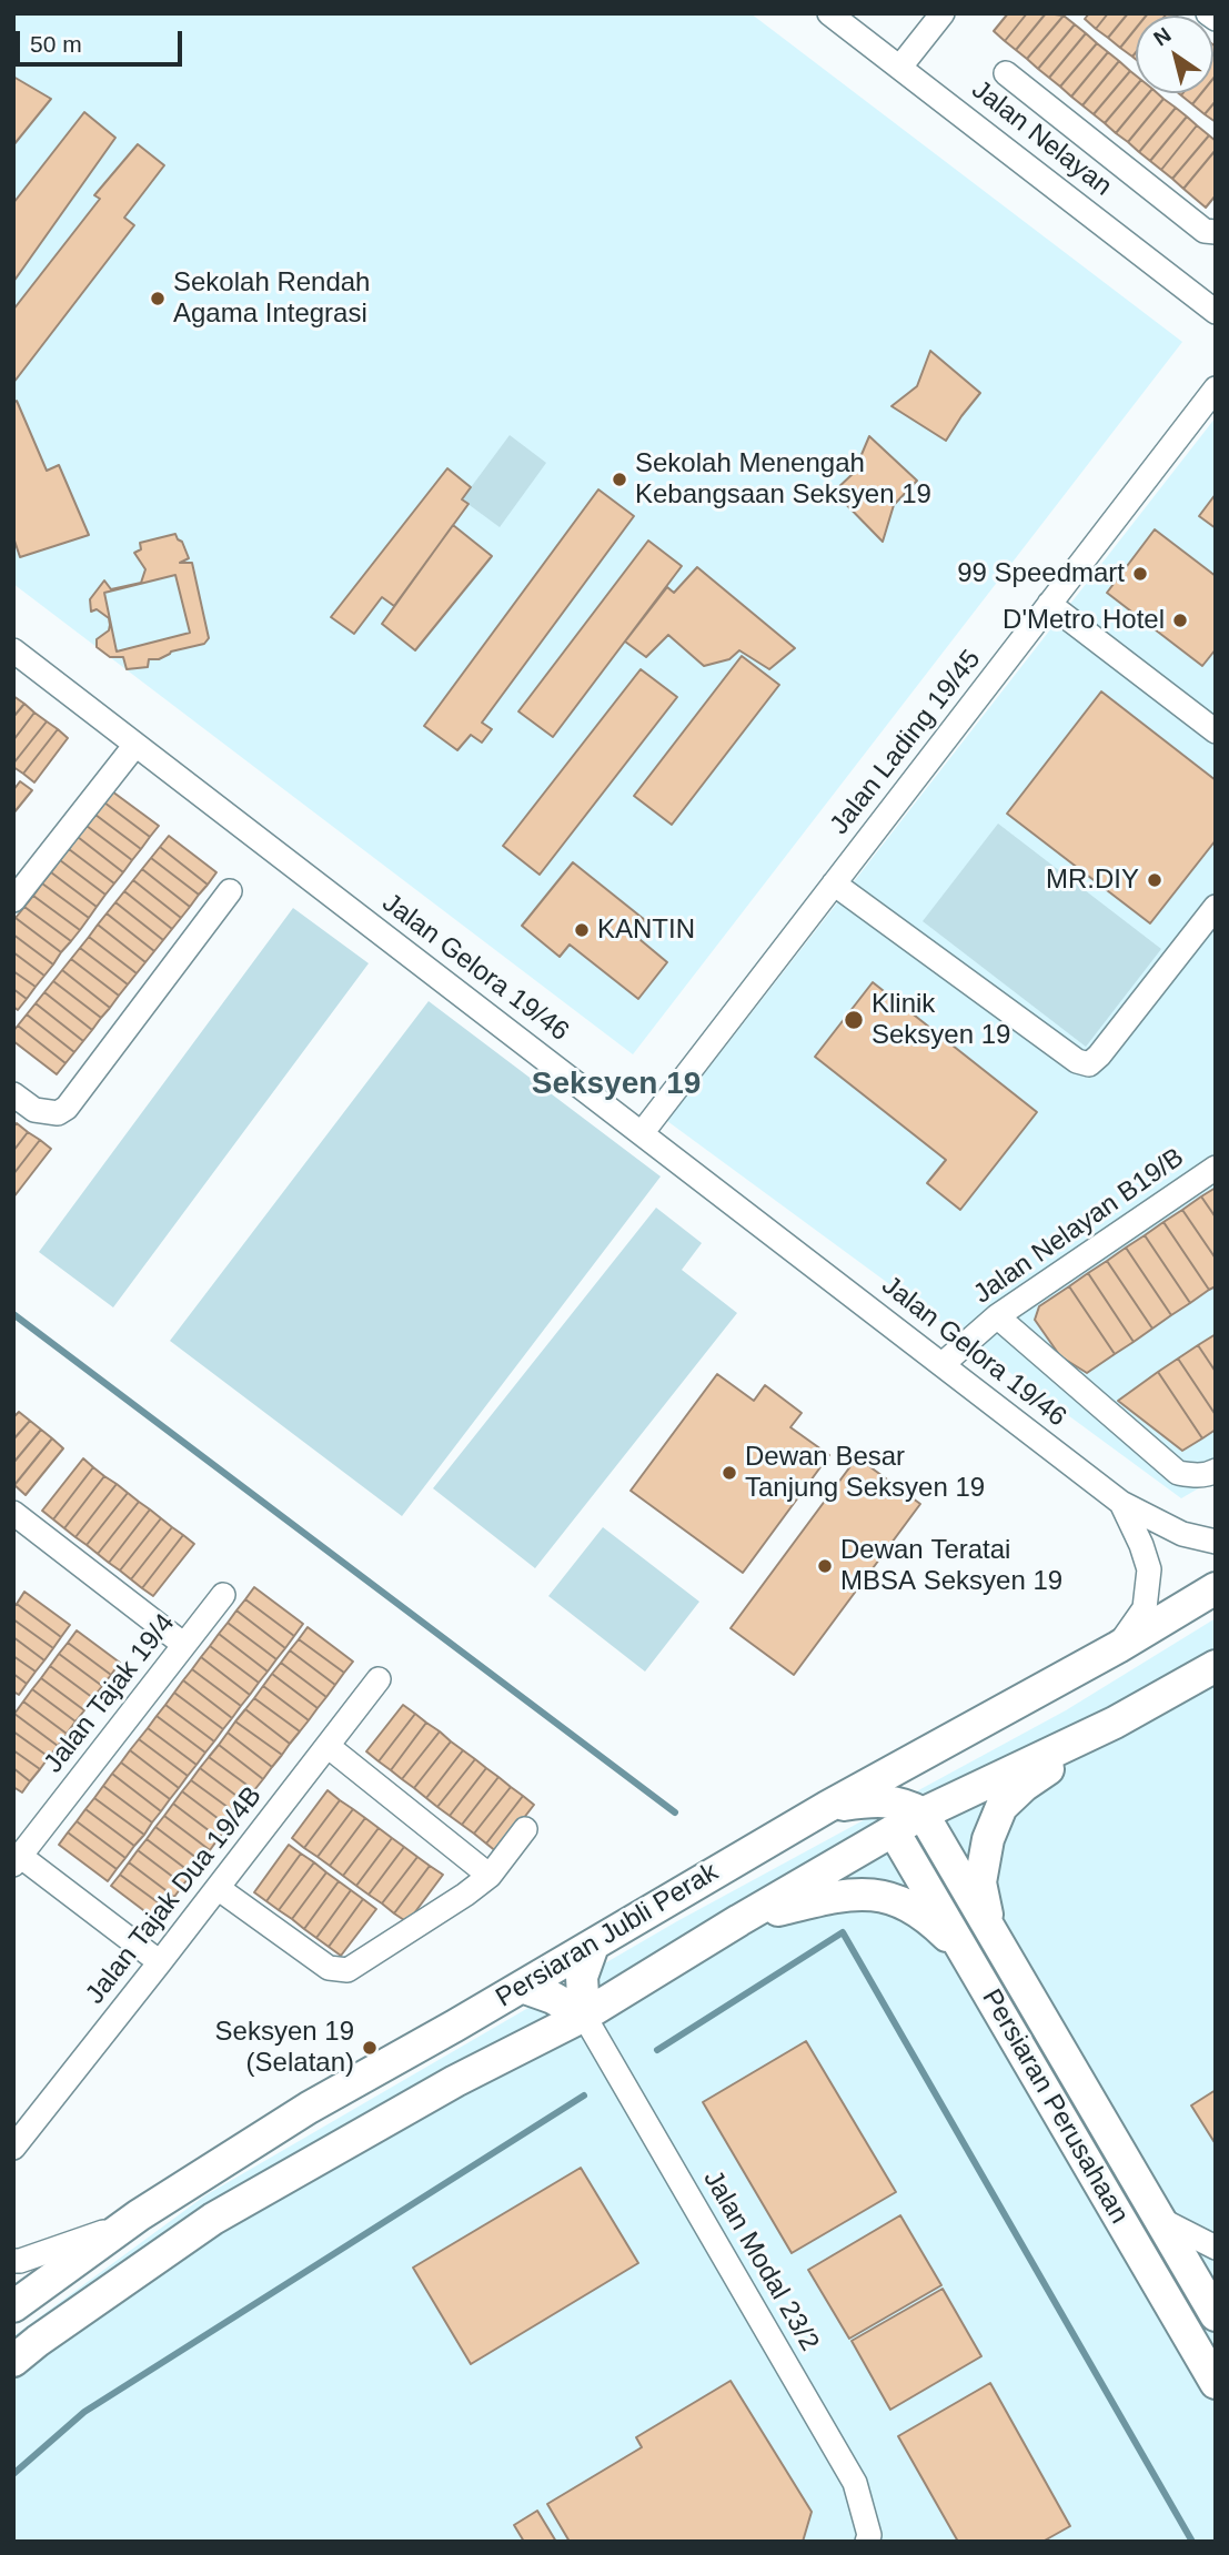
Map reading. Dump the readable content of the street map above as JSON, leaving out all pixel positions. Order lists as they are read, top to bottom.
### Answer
{
  "streets": {
    "main road": ["Persiaran Jubli Perak", "Persiaran Perusahaan"],
    "street": [
      "Jalan Nelayan",
      "Jalan Lading 19/45",
      "Jalan Gelora 19/46",
      "Jalan Nelayan B19/B",
      "Jalan Tajak 19/4",
      "Jalan Tajak Dua 19/4B",
      "Jalan Modal 23/2"
    ]
  },
  "crossings": [
    ["Jalan Lading 19/45", "Jalan Gelora 19/46"],
    ["Jalan Gelora 19/46", "Jalan Nelayan B19/B"],
    ["Jalan Gelora 19/46", "Persiaran Jubli Perak"],
    ["Persiaran Jubli Perak", "Persiaran Perusahaan"],
    ["Persiaran Jubli Perak", "Jalan Modal 23/2"]
  ],
  "districts": ["Seksyen 19"],
  "places": [
    "Sekolah Rendah Agama Integrasi",
    "Sekolah Menengah Kebangsaan Seksyen 19",
    "99 Speedmart",
    "D'Metro Hotel",
    "MR.DIY",
    "KANTIN",
    "Klinik Seksyen 19",
    "Dewan Besar Tanjung Seksyen 19",
    "Dewan Teratai MBSA Seksyen 19",
    "Seksyen 19 (Selatan)"
  ],
  "scale_bar": "50 m",
  "north": "top left"
}
